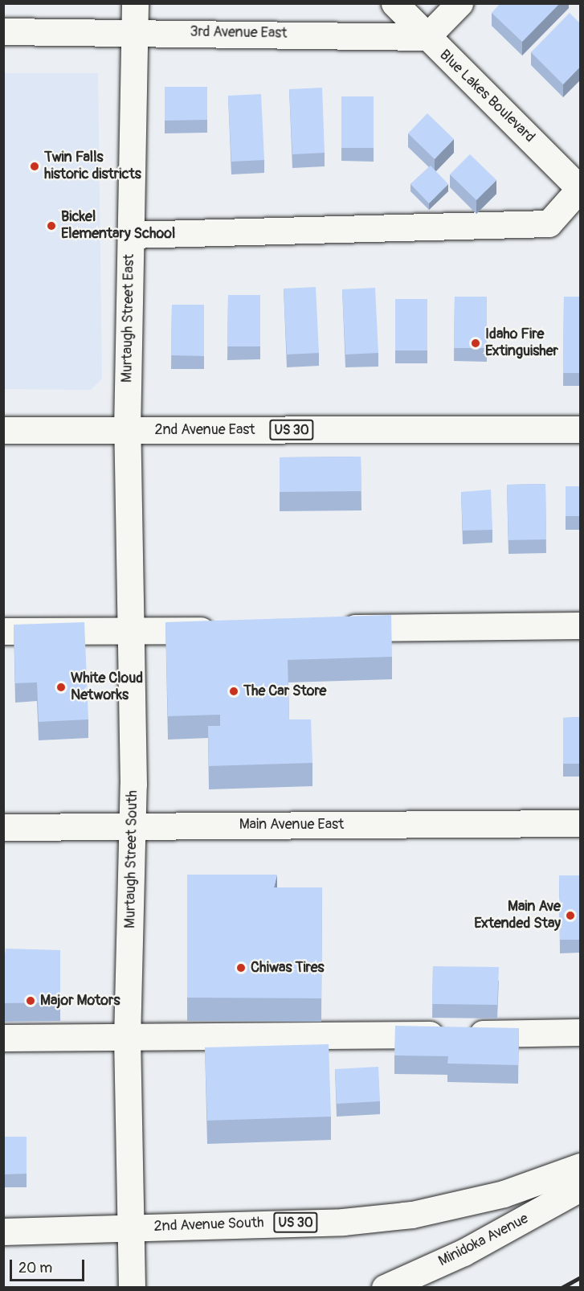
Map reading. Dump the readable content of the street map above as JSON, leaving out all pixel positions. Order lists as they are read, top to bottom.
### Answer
{
  "streets": {
    "street": [
      "3rd Avenue East",
      "Blue Lakes Boulevard",
      "Murtaugh Street East",
      "2nd Avenue East",
      "US 30",
      "Main Avenue East",
      "Murtaugh Street South",
      "2nd Avenue South",
      "Minidoka Avenue"
    ]
  },
  "crossings": [
    ["3rd Avenue East", "Blue Lakes Boulevard"],
    ["3rd Avenue East", "Murtaugh Street East"],
    ["Murtaugh Street East", "2nd Avenue East"],
    ["Murtaugh Street East", "Murtaugh Street South"],
    ["2nd Avenue East", "Murtaugh Street South"],
    ["Main Avenue East", "Murtaugh Street South"],
    ["Murtaugh Street South", "2nd Avenue South"]
  ],
  "places": [
    "Twin Falls historic districts",
    "Bickel Elementary School",
    "Idaho Fire Extinguisher",
    "White Cloud Networks",
    "The Car Store",
    "Main Ave Extended Stay",
    "Chiwas Tires",
    "Major Motors"
  ],
  "scale_bar": "20 m"
}
